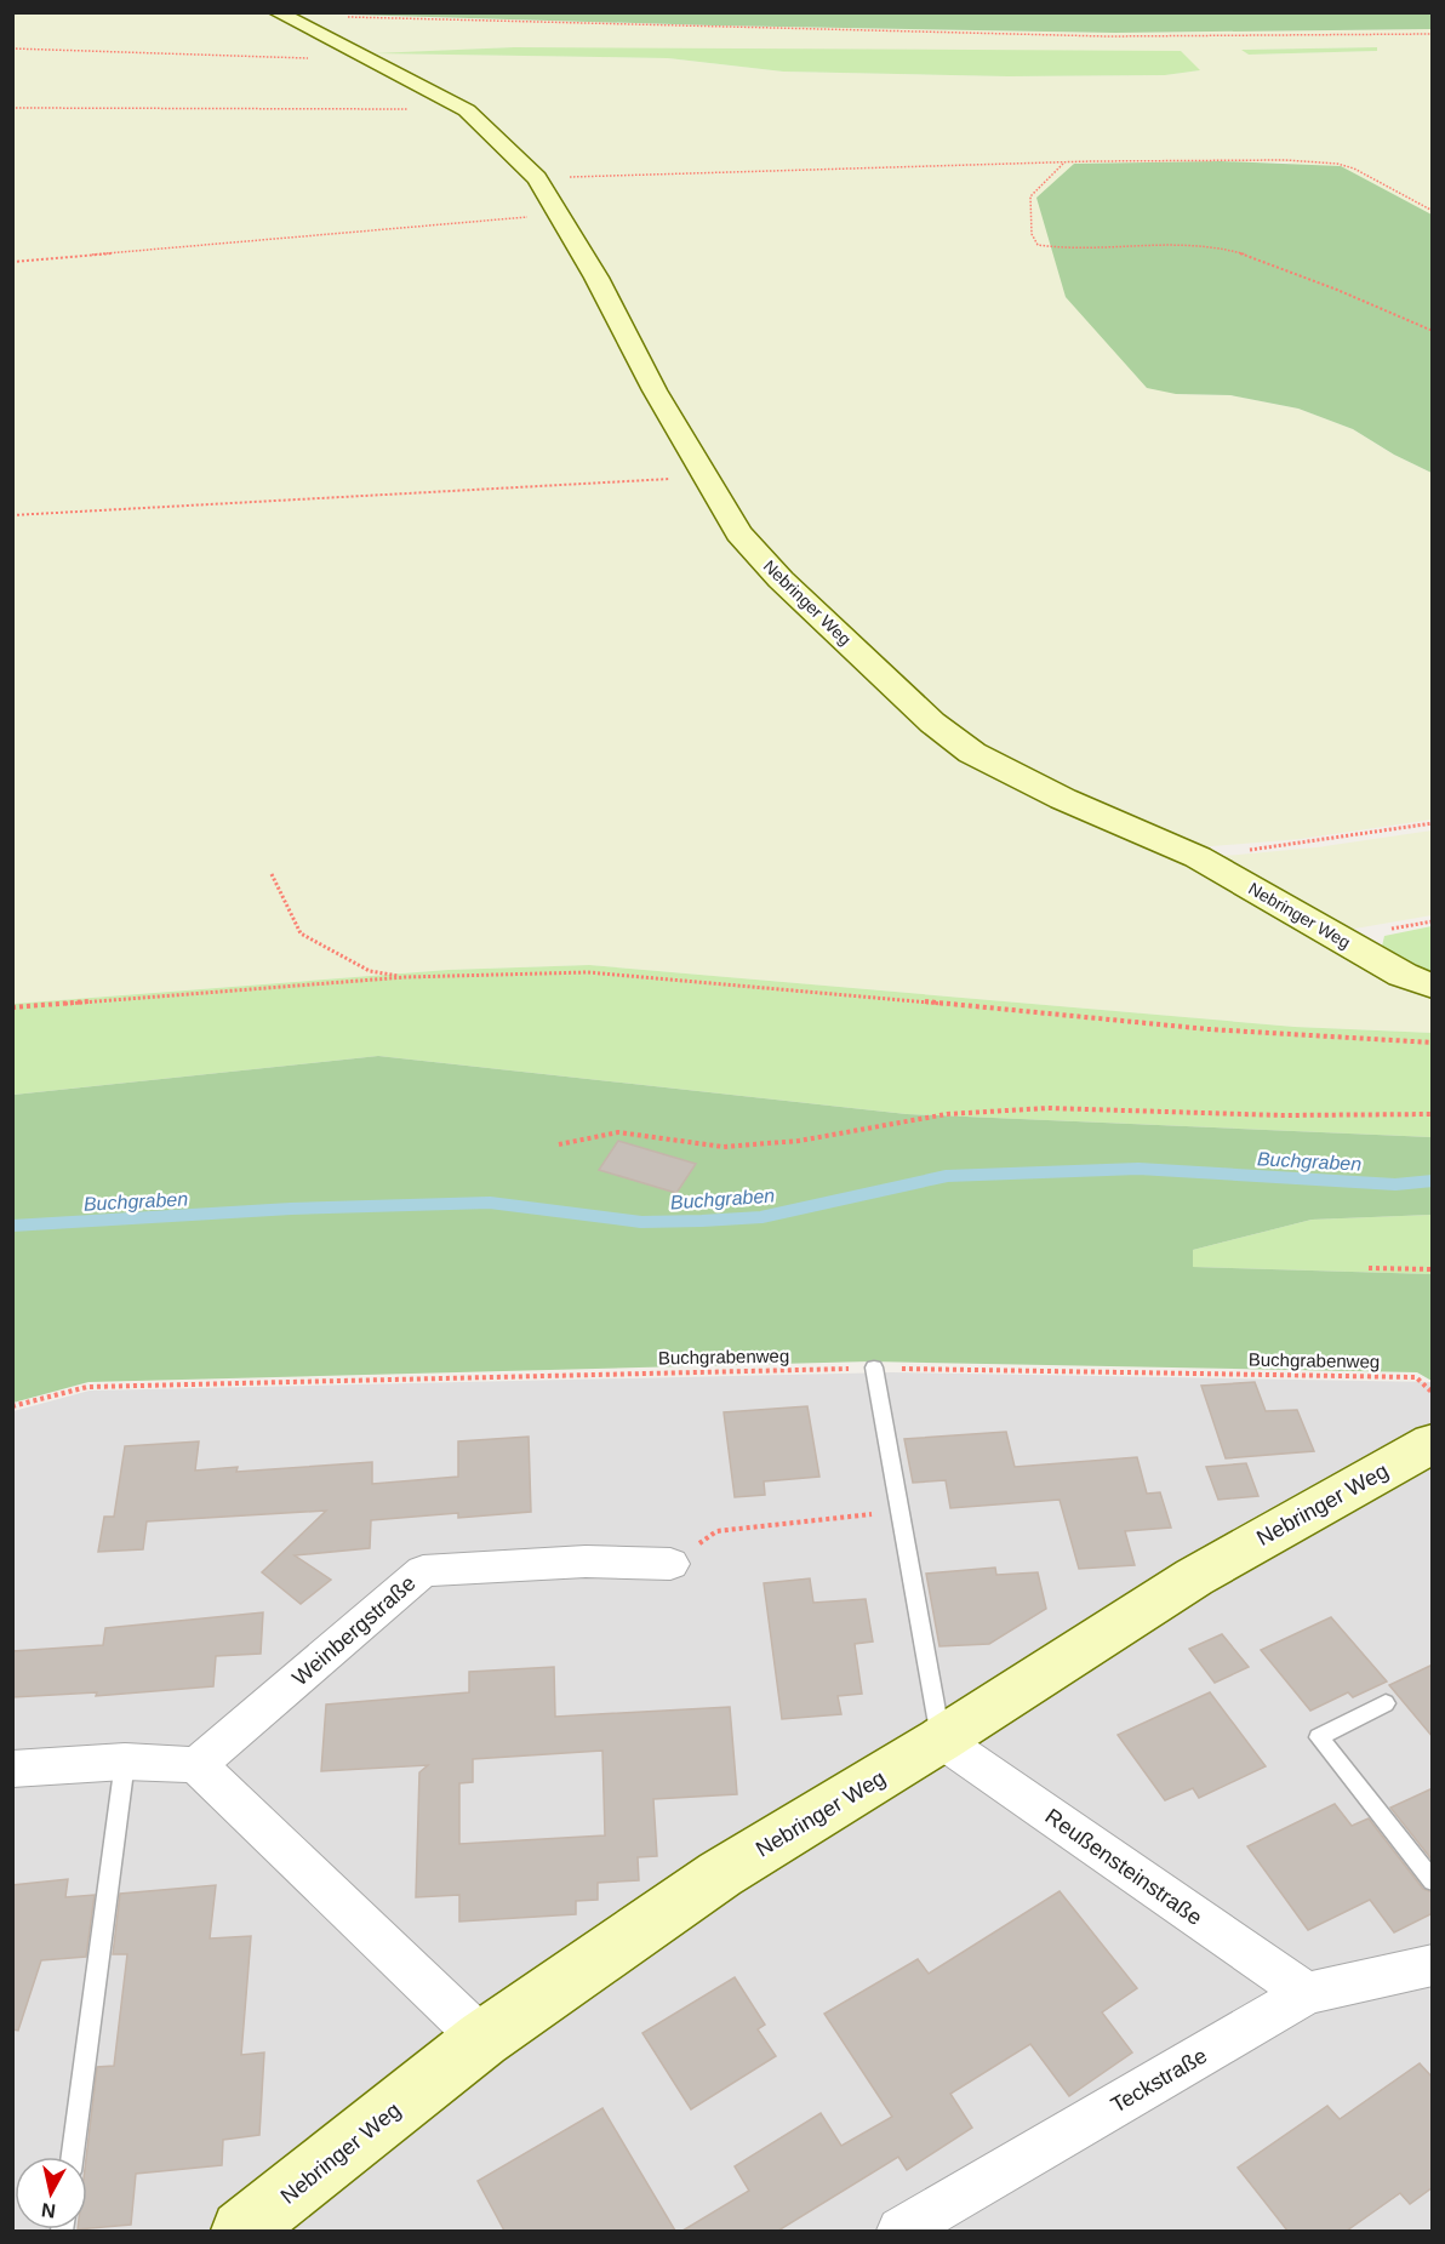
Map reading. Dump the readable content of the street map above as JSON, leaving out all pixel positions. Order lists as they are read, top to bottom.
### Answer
{
  "streets": {
    "street": [
      "Nebringer Weg",
      "Weinbergstraße",
      "Reußensteinstraße",
      "Teckstraße"
    ],
    "path": ["Buchgrabenweg"]
  },
  "crossings": [
    ["Nebringer Weg", "Reußensteinstraße"],
    ["Reußensteinstraße", "Teckstraße"]
  ],
  "water": ["Buchgraben"],
  "north": "bottom"
}
